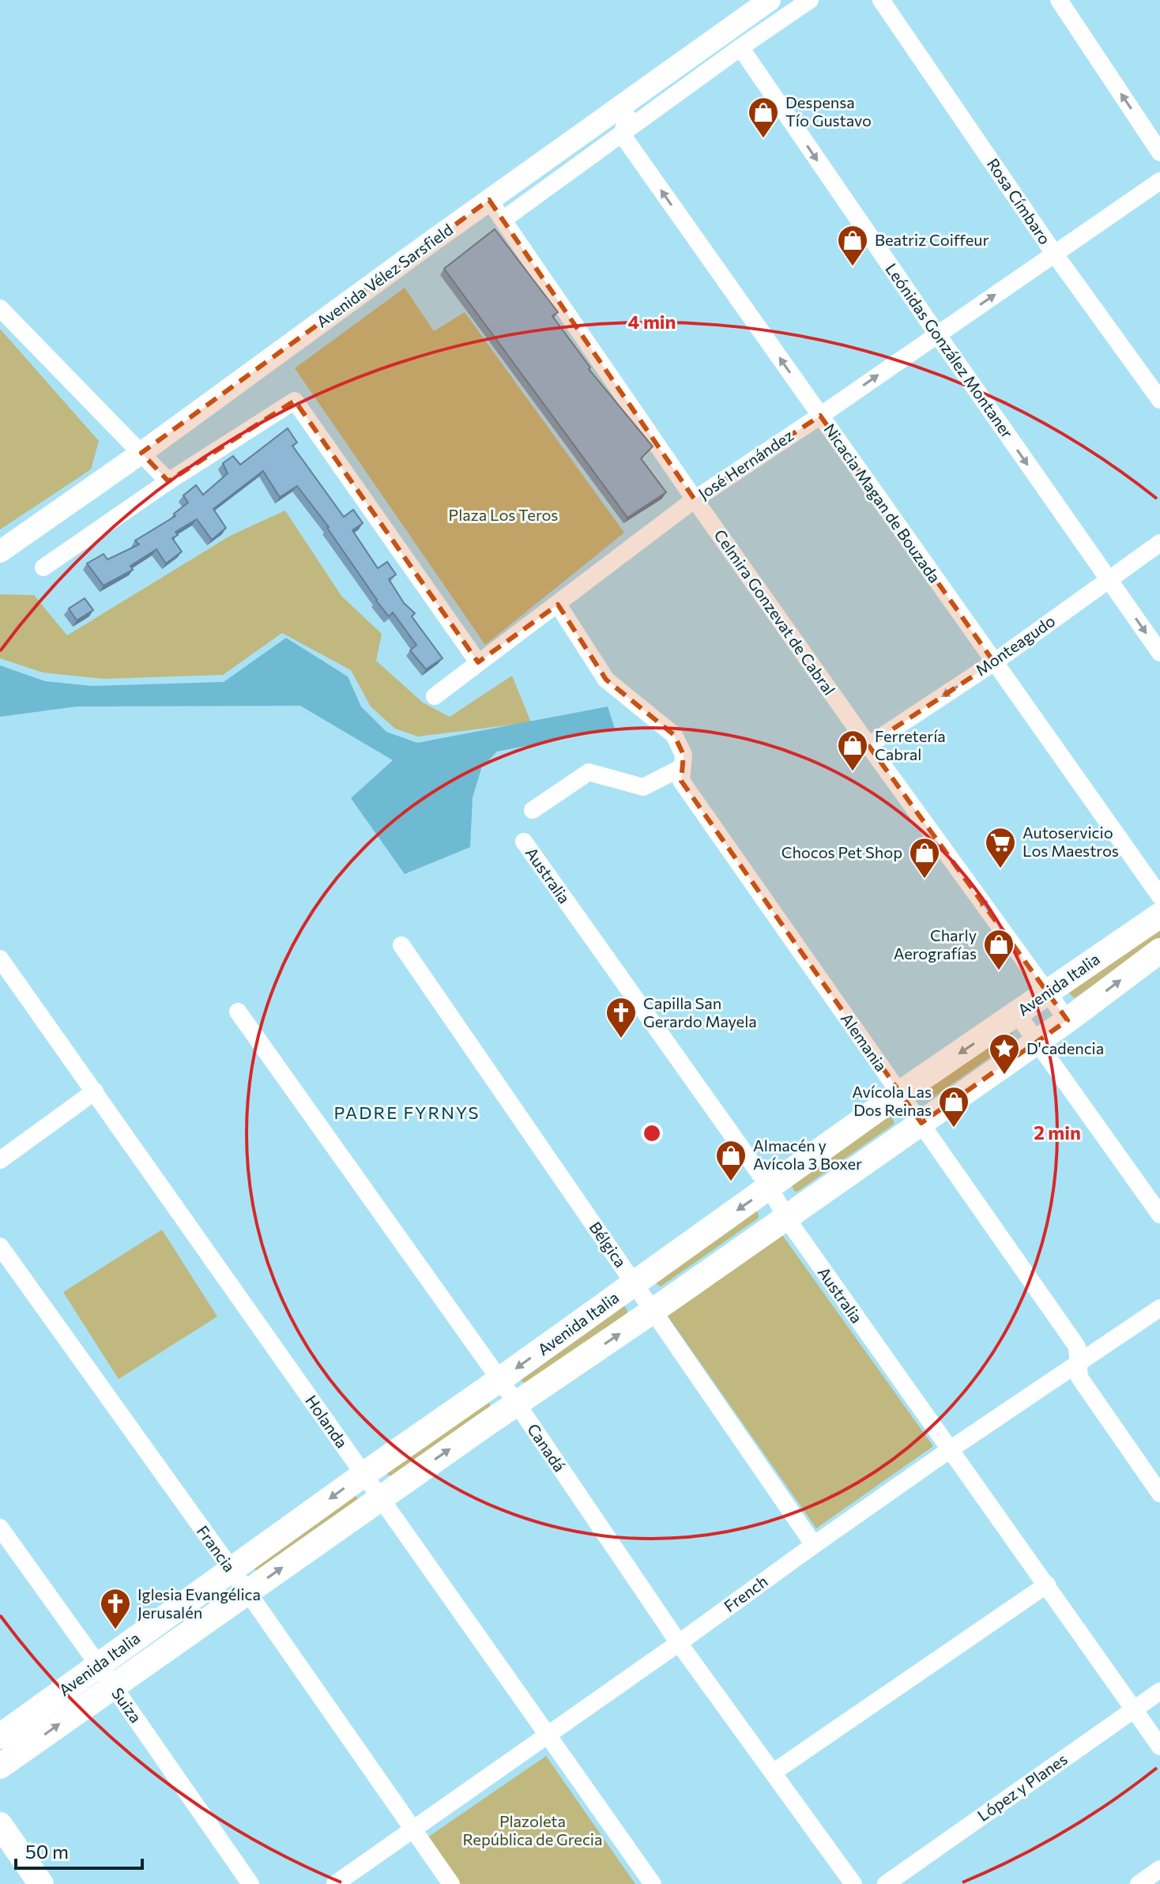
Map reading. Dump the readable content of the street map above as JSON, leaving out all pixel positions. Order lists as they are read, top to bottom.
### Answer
{
  "streets": {
    "main road": ["Avenida Italia"],
    "street": [
      "Rosa Címbaro",
      "Avenida Vélez Sarsfield",
      "Leónidas González Montaner",
      "José Hernández",
      "Nicacia Magan de Bouzada",
      "Celmira Gonzevat de Cabral",
      "Monteagudo",
      "Australia",
      "Alemania",
      "Bélgica",
      "Holanda",
      "Canadá",
      "Francia",
      "French",
      "Suiza",
      "López y Planes"
    ]
  },
  "crossings": [
    ["Rosa Címbaro", "José Hernández"],
    ["Avenida Vélez Sarsfield", "Celmira Gonzevat de Cabral"],
    ["Leónidas González Montaner", "José Hernández"],
    ["Leónidas González Montaner", "Monteagudo"],
    ["José Hernández", "Nicacia Magan de Bouzada"],
    ["José Hernández", "Celmira Gonzevat de Cabral"],
    ["José Hernández", "Alemania"],
    ["Nicacia Magan de Bouzada", "Monteagudo"],
    ["Celmira Gonzevat de Cabral", "Monteagudo"],
    ["Celmira Gonzevat de Cabral", "Avenida Italia"],
    ["Australia", "Avenida Italia"],
    ["Australia", "French"],
    ["Australia", "López y Planes"],
    ["Avenida Italia", "Alemania"],
    ["Avenida Italia", "Bélgica"],
    ["Avenida Italia", "Holanda"],
    ["Avenida Italia", "Canadá"],
    ["Avenida Italia", "Francia"],
    ["Avenida Italia", "Suiza"],
    ["Alemania", "French"],
    ["Bélgica", "French"],
    ["Holanda", "French"],
    ["Canadá", "French"],
    ["Francia", "French"]
  ],
  "one_way": ["Leónidas González Montaner", "Nicacia Magan de Bouzada", "Monteagudo"],
  "districts": ["PADRE FYRNYS"],
  "parks": ["Plaza Los Teros", "Plazoleta República de Grecia"],
  "places": {
    "shop": [
      "Despensa Tío Gustavo",
      "Beatriz Coiffeur",
      "Ferretería Cabral",
      "Chocos Pet Shop",
      "Charly Aerografías",
      "Avícola Las Dos Reinas",
      "Almacén y Avícola 3 Boxer"
    ],
    "supermarket": ["Autoservicio Los Maestros"],
    "church": ["Capilla San Gerardo Mayela", "Iglesia Evangélica Jerusalén"],
    "place": ["D'cadencia"]
  },
  "scale_bar": "50 m",
  "rings": ["4 min", "2 min"]
}
